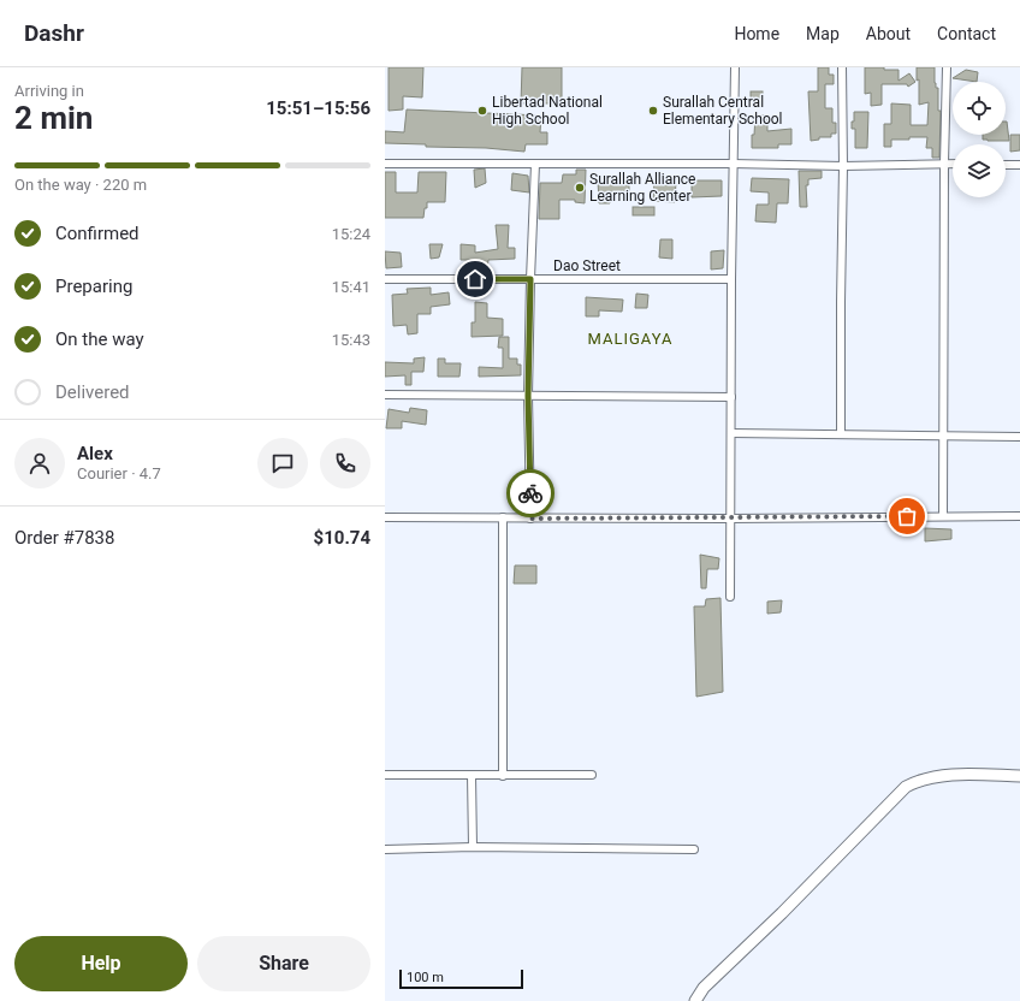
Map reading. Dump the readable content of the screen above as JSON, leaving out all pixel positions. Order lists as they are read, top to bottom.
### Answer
{
  "streets": {
    "street": ["Dao Street"]
  },
  "districts": ["MALIGAYA"],
  "places": ["Libertad National High School", "Surallah Central Elementary School", "Surallah Alliance Learning Center"],
  "scale_bar": "100 m",
  "page": {
    "header": "Dashr",
    "nav": [
      "Home",
      "Map",
      "About",
      "Contact"
    ],
    "heading": ["2 min", "Arriving in", "15:51–15:56"],
    "panel": [
      "Alex",
      "Courier · 4.7",
      "Order #7838",
      "$10.74"
    ],
    "bar": "On the way · 220 m",
    "list": [
      ["Confirmed", "15:24"],
      ["Preparing", "15:41"],
      ["On the way", "15:43"],
      "Delivered"
    ],
    "buttons": ["Help", "Share"],
    "scale": "100 m"
  }
}
